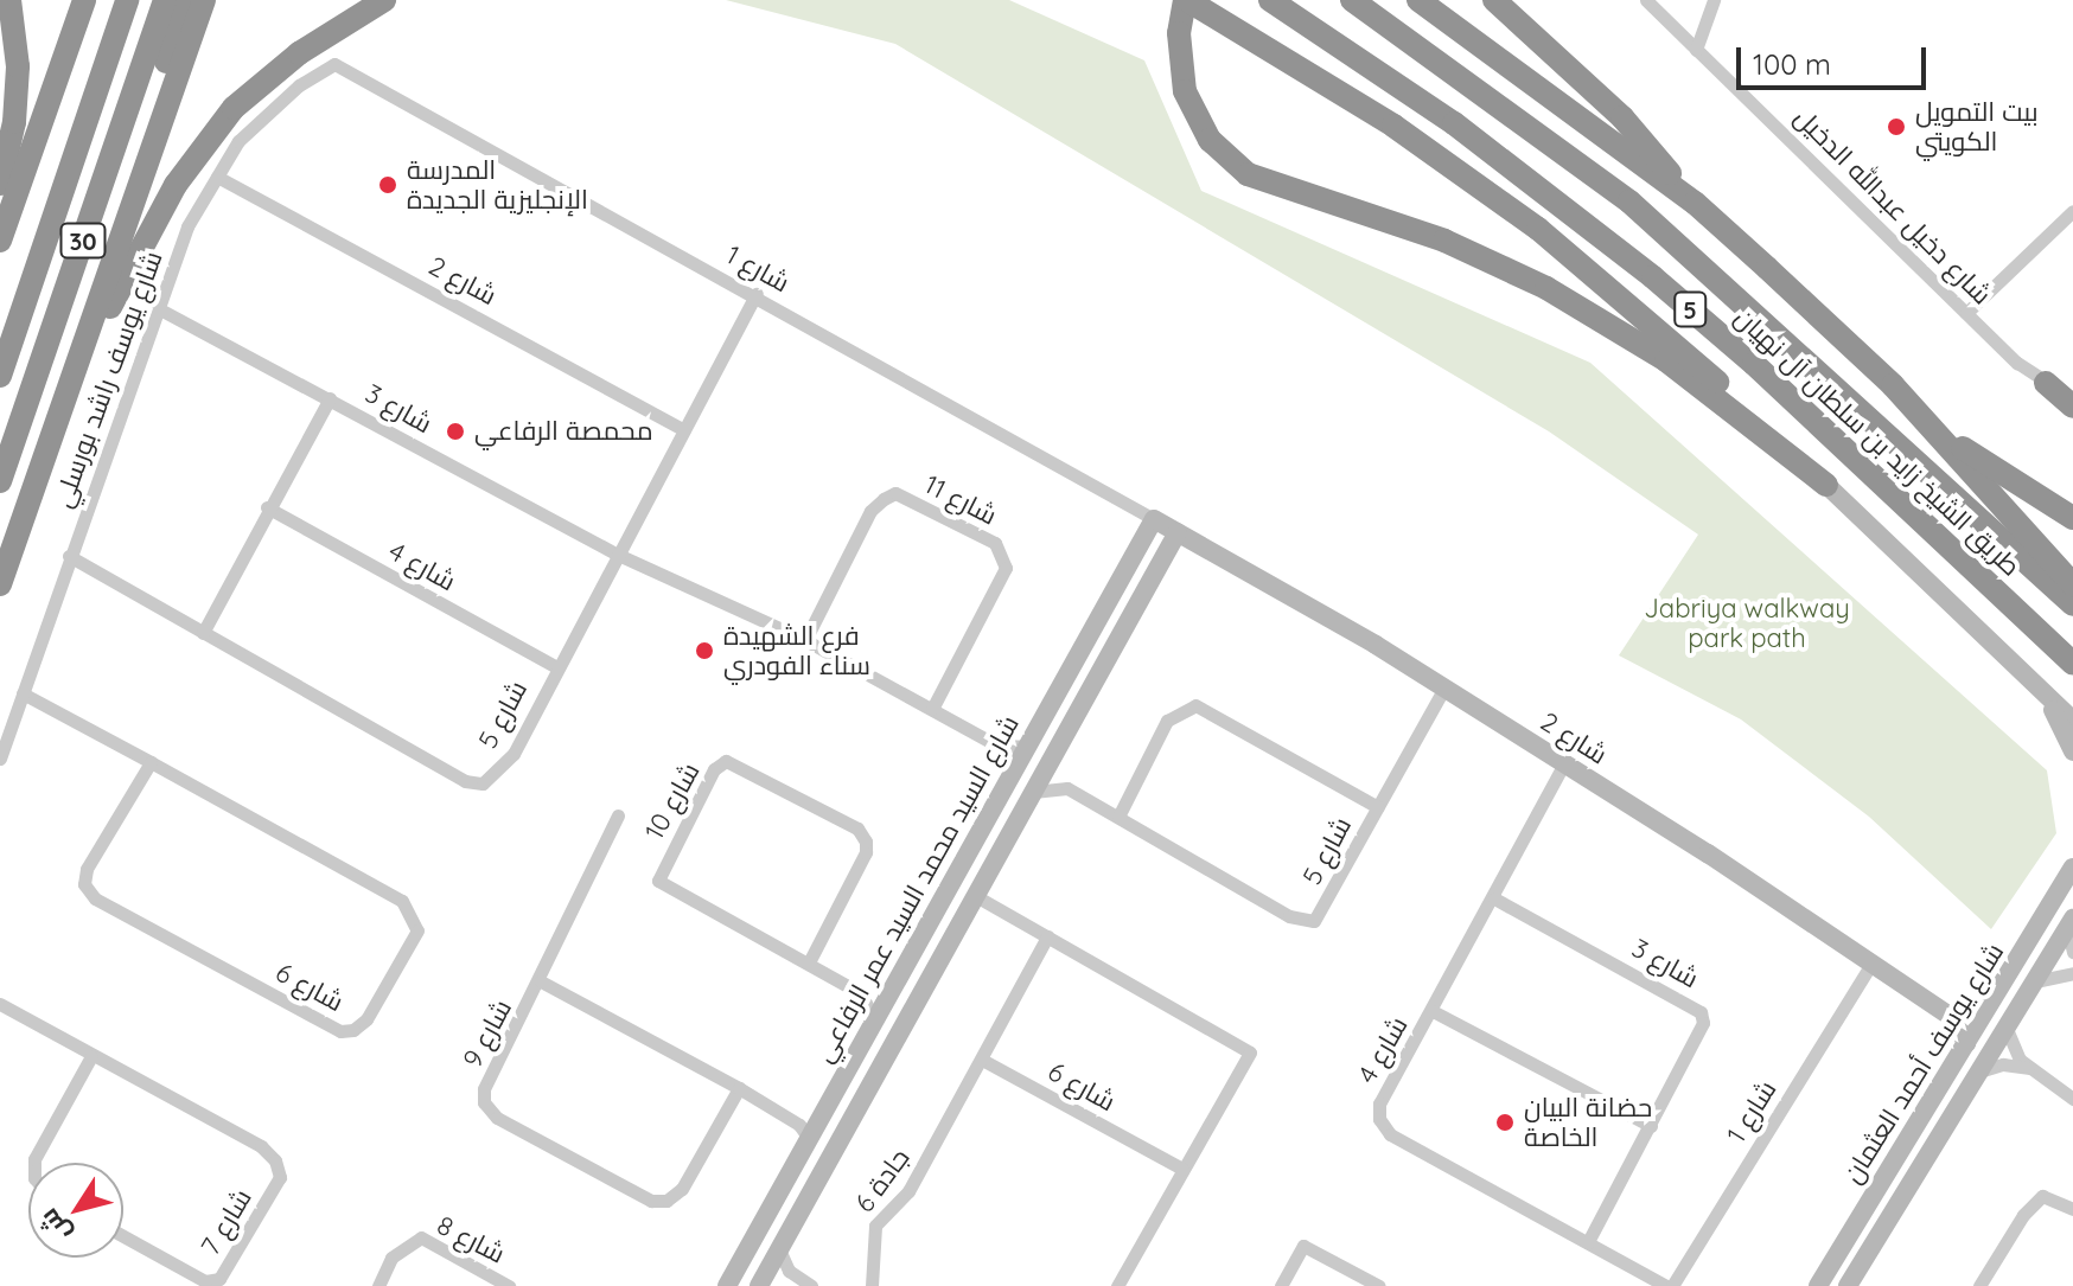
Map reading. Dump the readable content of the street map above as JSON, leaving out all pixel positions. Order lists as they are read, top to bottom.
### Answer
{
  "streets": {
    "highway": ["30", "5", "طريق الشيخ زايد بن سلطان آل نهيان"],
    "street": [
      "شارع دخيل عبدالله الدخيل",
      "شارع 1",
      "شارع 2",
      "شارع يوسف راشد بورسلي",
      "شارع 3",
      "شارع 11",
      "شارع 4",
      "شارع 5",
      "شارع 10",
      "شارع السيد محمد السيد عمر الرفاعي",
      "شارع 6",
      "شارع 9",
      "شارع يوسف أحمد العثمان",
      "جادة 6",
      "شارع 7",
      "شارع 8"
    ]
  },
  "crossings": [
    ["شارع 1", "شارع 2"],
    ["شارع 1", "شارع يوسف راشد بورسلي"],
    ["شارع 1", "شارع 4"],
    ["شارع 1", "شارع 5"],
    ["شارع 1", "شارع السيد محمد السيد عمر الرفاعي"],
    ["شارع 2", "شارع يوسف راشد بورسلي"],
    ["شارع 2", "شارع 4"],
    ["شارع 2", "شارع 5"],
    ["شارع 2", "شارع السيد محمد السيد عمر الرفاعي"],
    ["شارع 2", "شارع يوسف أحمد العثمان"],
    ["شارع يوسف راشد بورسلي", "شارع 3"],
    ["شارع يوسف راشد بورسلي", "شارع 5"],
    ["شارع يوسف راشد بورسلي", "شارع 6"],
    ["شارع 3", "شارع 4"],
    ["شارع 3", "شارع 5"],
    ["شارع 4", "شارع 5"],
    ["شارع 10", "شارع 9"],
    ["شارع السيد محمد السيد عمر الرفاعي", "شارع 9"],
    ["شارع 6", "جادة 6"]
  ],
  "parks": ["Jabriya walkway park path"],
  "places": [
    "بيت التمويل الكويتي",
    "المدرسة الإنجليزية الجديدة",
    "محمصة الرفاعي",
    "فرع الشهيدة سناء الفودري",
    "حضانة البيان الخاصة"
  ],
  "scale_bar": "100 m",
  "north": "bottom left"
}
